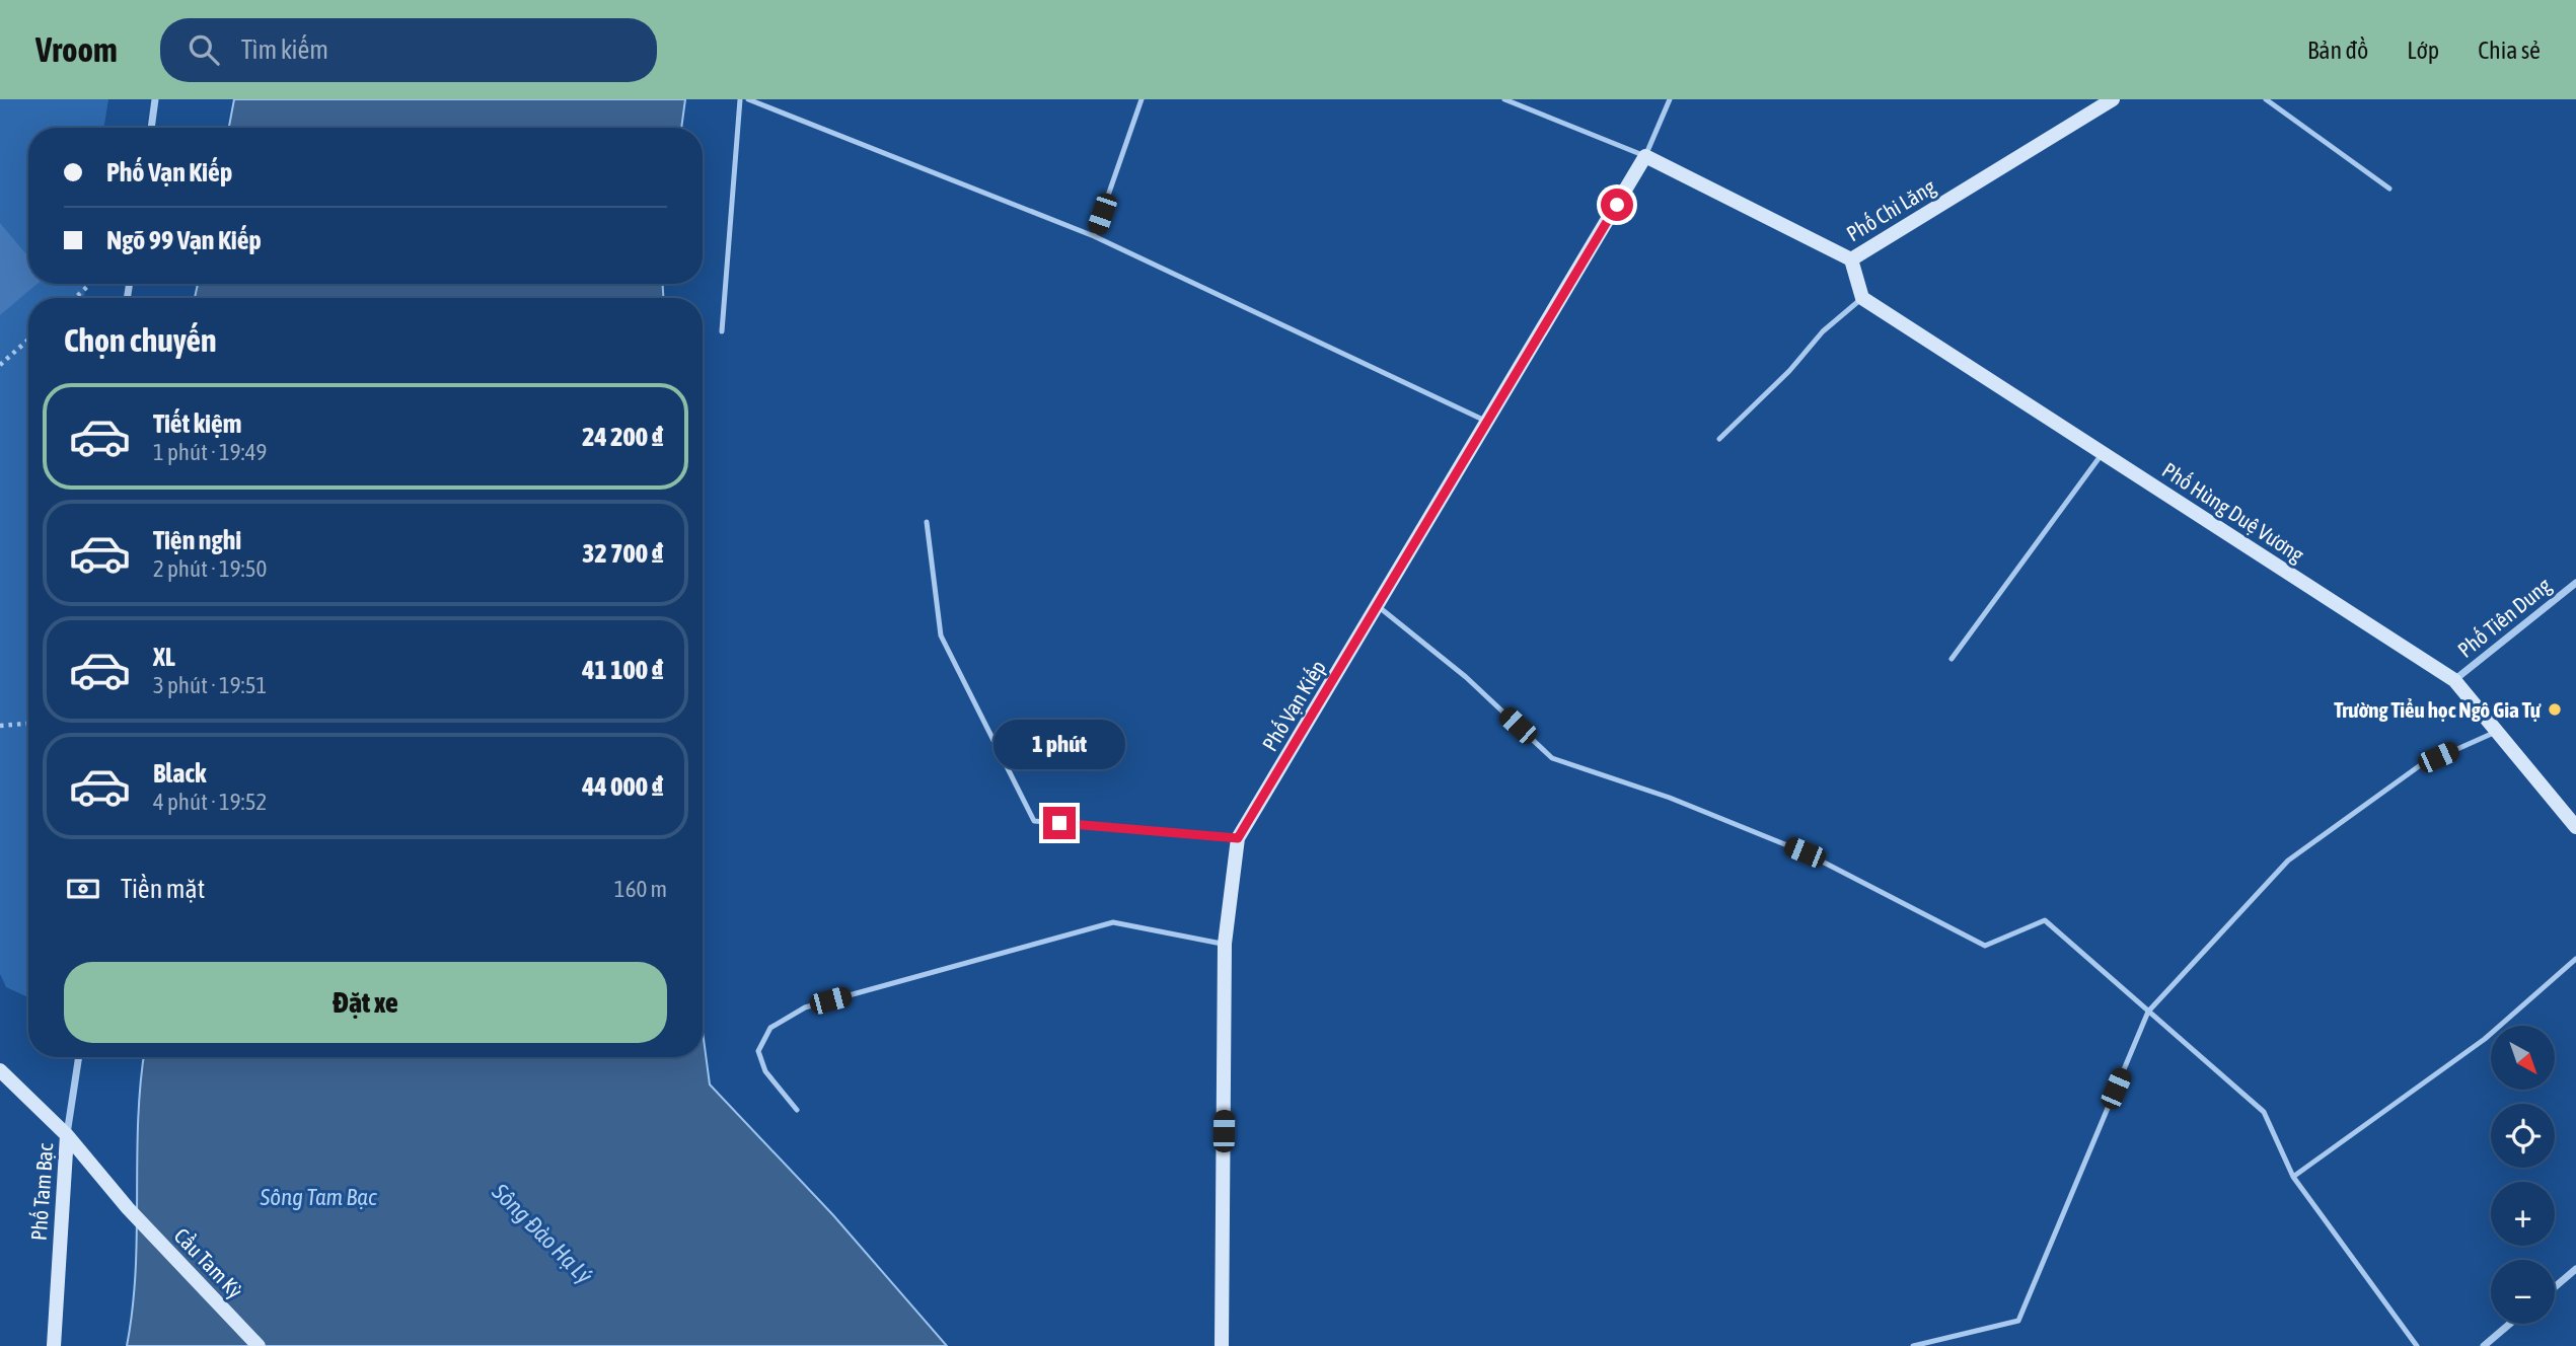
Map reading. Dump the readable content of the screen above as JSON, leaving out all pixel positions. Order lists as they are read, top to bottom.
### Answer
{
  "streets": {
    "street": [
      "Phố Chi Lăng",
      "Phố Hùng Duệ Vương",
      "Phố Tiên Dung",
      "Phố Vạn Kiếp",
      "Phố Tam Bạc",
      "Cầu Tam Kỳ"
    ]
  },
  "crossings": [
    ["Phố Chi Lăng", "Phố Vạn Kiếp"],
    ["Phố Hùng Duệ Vương", "Phố Tiên Dung"],
    ["Phố Tam Bạc", "Cầu Tam Kỳ"]
  ],
  "water": ["Sông Tam Bạc", "Sông Đào Hạ Lý"],
  "places": ["Trường Tiểu học Ngô Gia Tự"],
  "north": "bottom right",
  "page": {
    "header": "Vroom",
    "search": "Tìm kiếm",
    "nav": ["Bản đồ", "Lớp", "Chia sẻ"],
    "banner": ["Phố Vạn Kiếp", "Ngõ 99 Vạn Kiếp"],
    "heading": "Chọn chuyến",
    "list": [
      {
        "name": "Tiết kiệm",
        "note": "1 phút · 19:49",
        "value": "24 200 ₫"
      },
      {
        "name": "Tiện nghi",
        "note": "2 phút · 19:50",
        "value": "32 700 ₫"
      },
      {
        "name": "XL",
        "note": "3 phút · 19:51",
        "value": "41 100 ₫"
      },
      {
        "name": "Black",
        "note": "4 phút · 19:52",
        "value": "44 000 ₫"
      }
    ],
    "bubble": "1 phút",
    "pay": ["Tiền mặt", "160 m"],
    "buttons": "Đặt xe",
    "map_buttons": ["+", "−"]
  }
}
